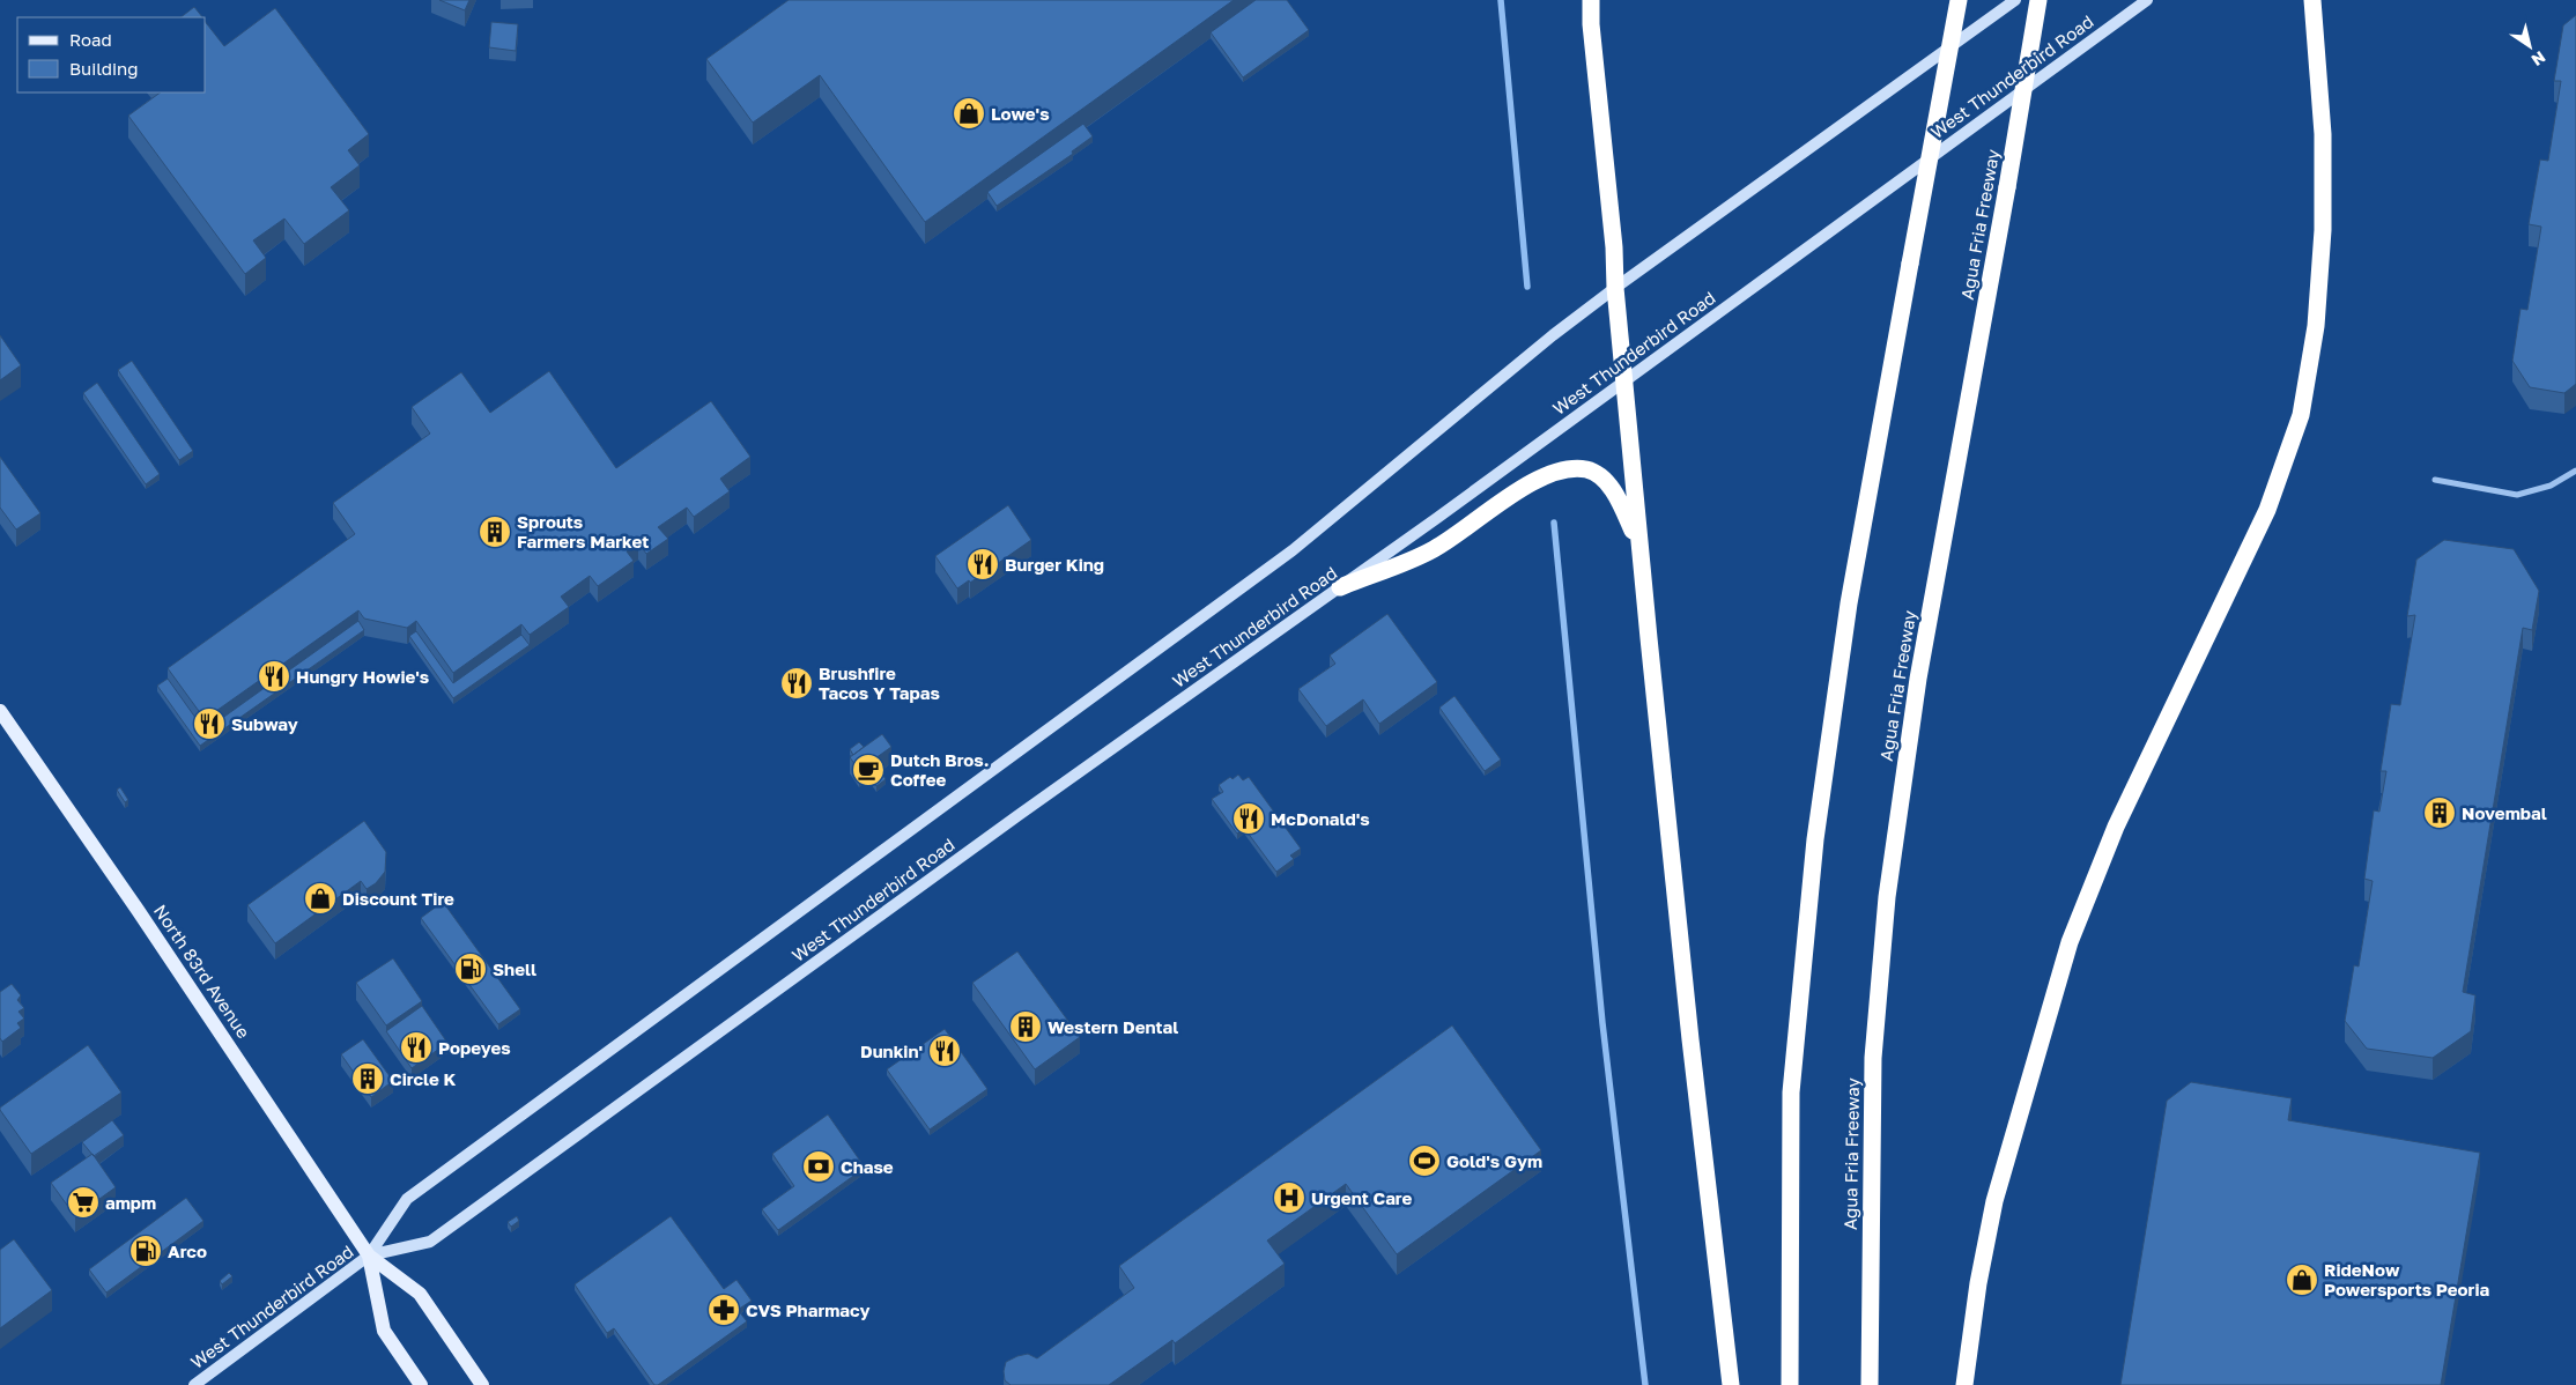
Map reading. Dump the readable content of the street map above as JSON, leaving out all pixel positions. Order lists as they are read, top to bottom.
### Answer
{
  "streets": {
    "highway": ["Agua Fria Freeway"],
    "main road": ["West Thunderbird Road", "North 83rd Avenue"]
  },
  "crossings": [
    ["West Thunderbird Road", "North 83rd Avenue"]
  ],
  "places": {
    "shop": ["Lowe's", "Discount Tire", "RideNow Powersports Peoria"],
    "building": [
      "Sprouts Farmers Market",
      "Novembal",
      "Western Dental",
      "Circle K"
    ],
    "restaurant": [
      "Burger King",
      "Hungry Howie's",
      "Brushfire Tacos Y Tapas",
      "Subway",
      "McDonald's",
      "Popeyes",
      "Dunkin'"
    ],
    "cafe": ["Dutch Bros. Coffee"],
    "fuel station": ["Shell", "Arco"],
    "sports": ["Gold's Gym"],
    "bank": ["Chase"],
    "hospital": ["Urgent Care"],
    "supermarket": ["ampm"],
    "pharmacy": ["CVS Pharmacy"]
  },
  "legend": ["Road", "Building"],
  "north": "bottom right"
}
